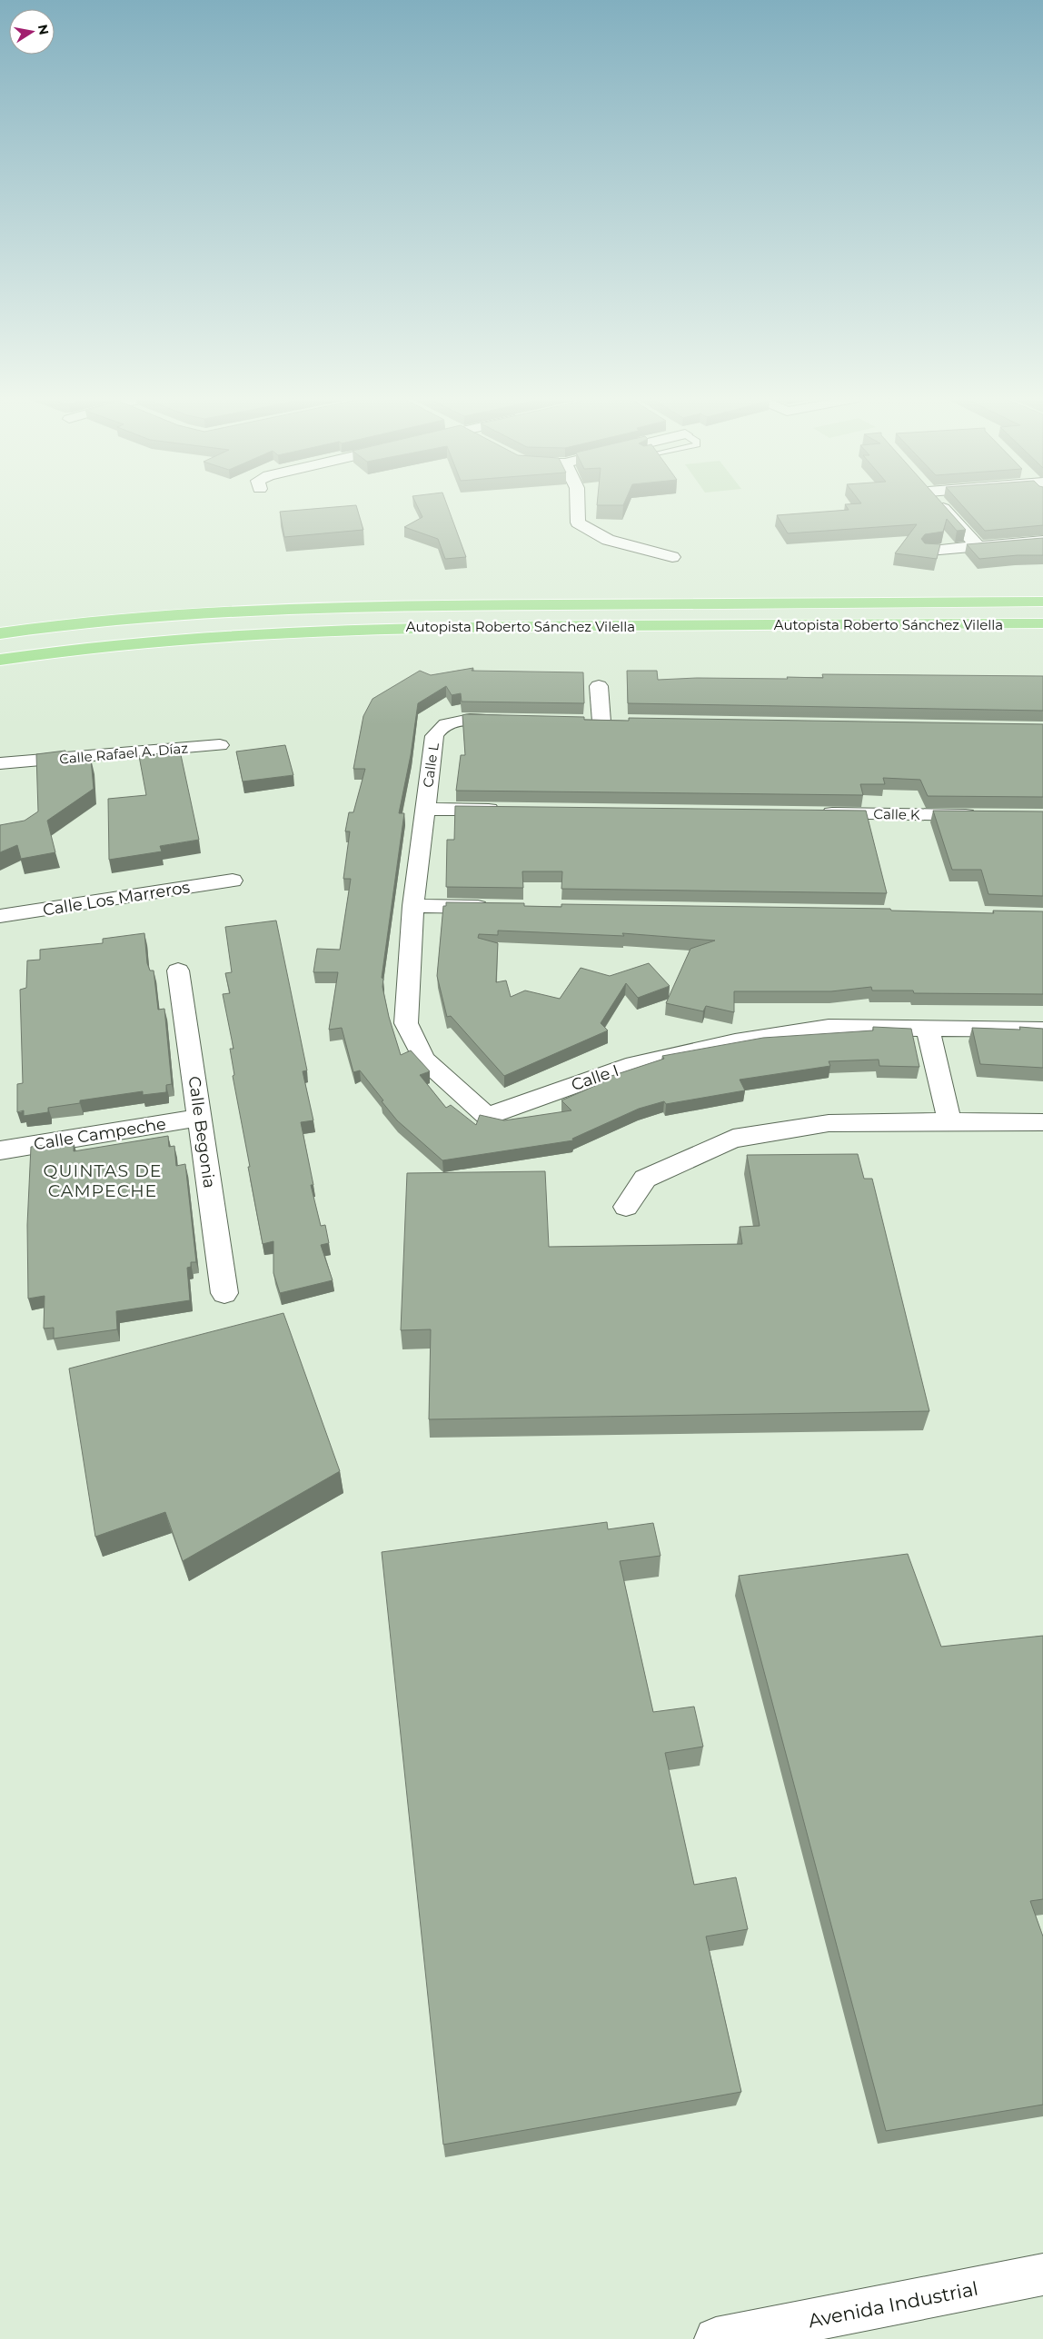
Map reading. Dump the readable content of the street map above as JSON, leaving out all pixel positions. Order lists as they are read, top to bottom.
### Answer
{
  "streets": {
    "highway": ["Autopista Roberto Sánchez Vilella"],
    "street": [
      "Calle Rafael A. Díaz",
      "Calle L",
      "Calle K",
      "Calle Los Marreros",
      "Calle I",
      "Calle Begonia",
      "Calle Campeche",
      "Avenida Industrial"
    ]
  },
  "crossings": [
    ["Calle L", "Calle I"],
    ["Calle Begonia", "Calle Campeche"]
  ],
  "districts": ["QUINTAS DE CAMPECHE"],
  "north": "right"
}
